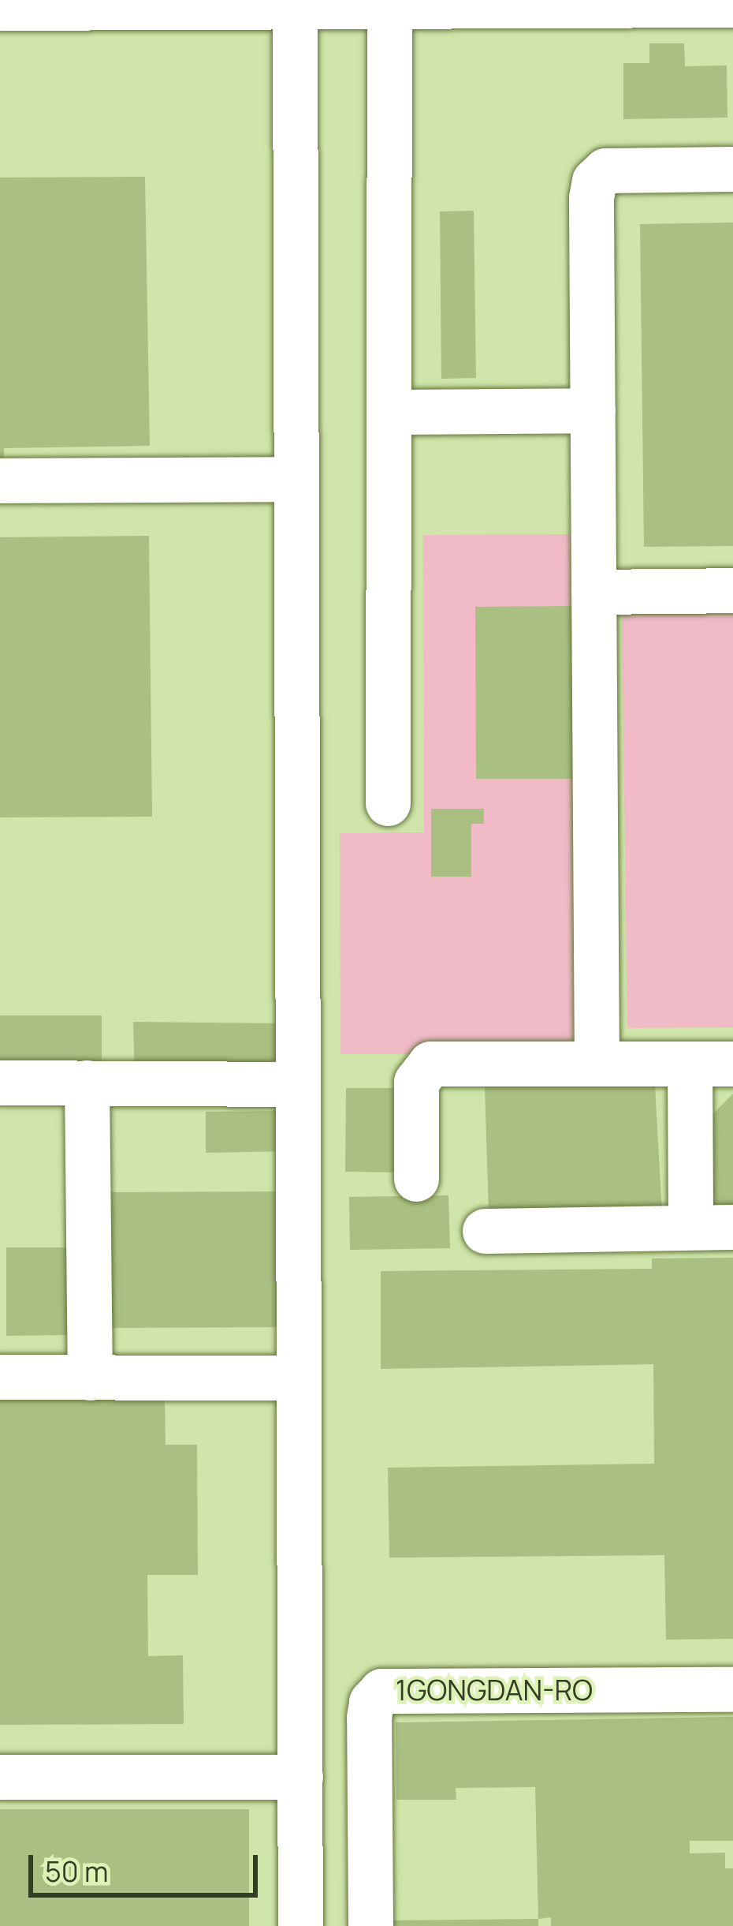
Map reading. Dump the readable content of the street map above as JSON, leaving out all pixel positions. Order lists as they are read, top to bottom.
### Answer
{
  "streets": {
    "street": ["1GONGDAN-RO"]
  },
  "scale_bar": "50 m"
}
